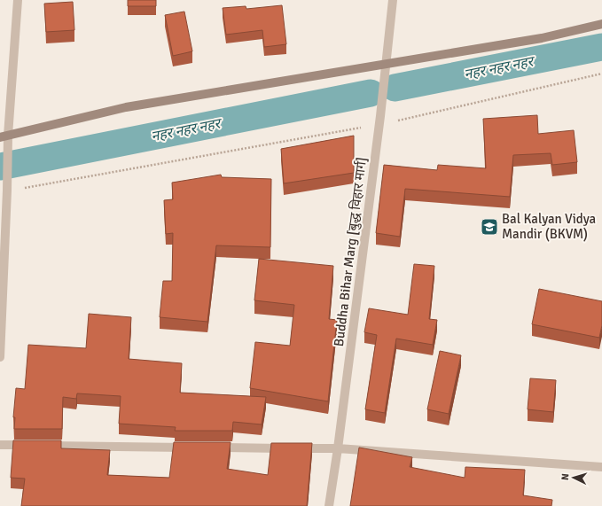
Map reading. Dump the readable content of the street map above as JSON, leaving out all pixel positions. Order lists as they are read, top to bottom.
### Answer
{
  "streets": {
    "street": ["Buddha Bihar Marg [बुद्ध विहार मार्ग]"]
  },
  "water": ["नहर नहर नहर"],
  "places": {
    "school or university": ["Bal Kalyan Vidya Mandir (BKVM)"]
  },
  "north": "left"
}
